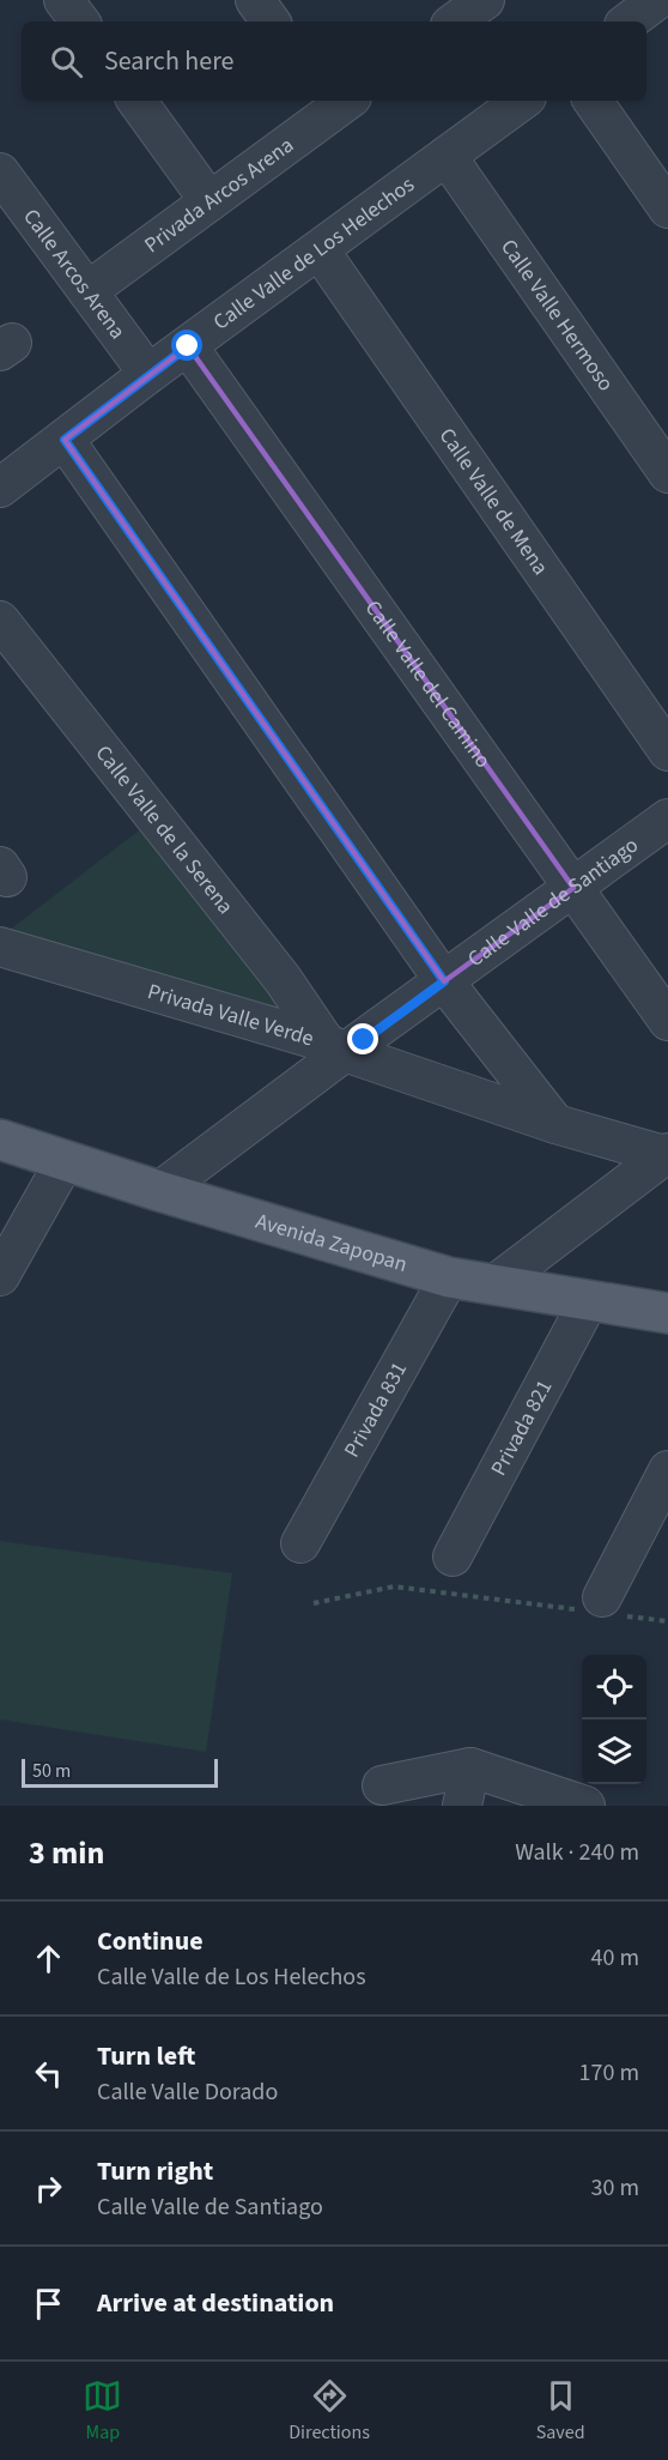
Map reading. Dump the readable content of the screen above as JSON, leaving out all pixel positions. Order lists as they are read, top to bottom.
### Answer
{
  "streets": {
    "main road": ["Avenida Zapopan"],
    "street": [
      "Privada Arcos Arena",
      "Calle Valle de Los Helechos",
      "Calle Arcos Arena",
      "Calle Valle Hermoso",
      "Calle Valle de Mena",
      "Calle Valle del Camino",
      "Calle Valle de la Serena",
      "Calle Valle de Santiago",
      "Privada Valle Verde",
      "Privada 831",
      "Privada 821"
    ]
  },
  "crossings": [
    ["Privada Arcos Arena", "Calle Arcos Arena"],
    ["Calle Valle de Los Helechos", "Calle Arcos Arena"],
    ["Calle Valle de Los Helechos", "Calle Valle Hermoso"],
    ["Calle Valle de Los Helechos", "Calle Valle de Mena"],
    ["Calle Valle de Los Helechos", "Calle Valle del Camino"],
    ["Calle Valle del Camino", "Calle Valle de Santiago"],
    ["Calle Valle de la Serena", "Calle Valle de Santiago"],
    ["Calle Valle de la Serena", "Privada Valle Verde"],
    ["Calle Valle de Santiago", "Privada Valle Verde"],
    ["Calle Valle de Santiago", "Avenida Zapopan"],
    ["Avenida Zapopan", "Privada 831"],
    ["Avenida Zapopan", "Privada 821"]
  ],
  "scale_bar": "50 m",
  "page": {
    "search": "Search here",
    "scale": "50 m",
    "heading": ["3 min", "Walk · 240 m"],
    "list": [
      ["Continue", "Calle Valle de Los Helechos", "40 m"],
      ["Turn left", "Calle Valle Dorado", "170 m"],
      ["Turn right", "Calle Valle de Santiago", "30 m"],
      "Arrive at destination"
    ],
    "nav": ["Map", "Directions", "Saved"]
  }
}
